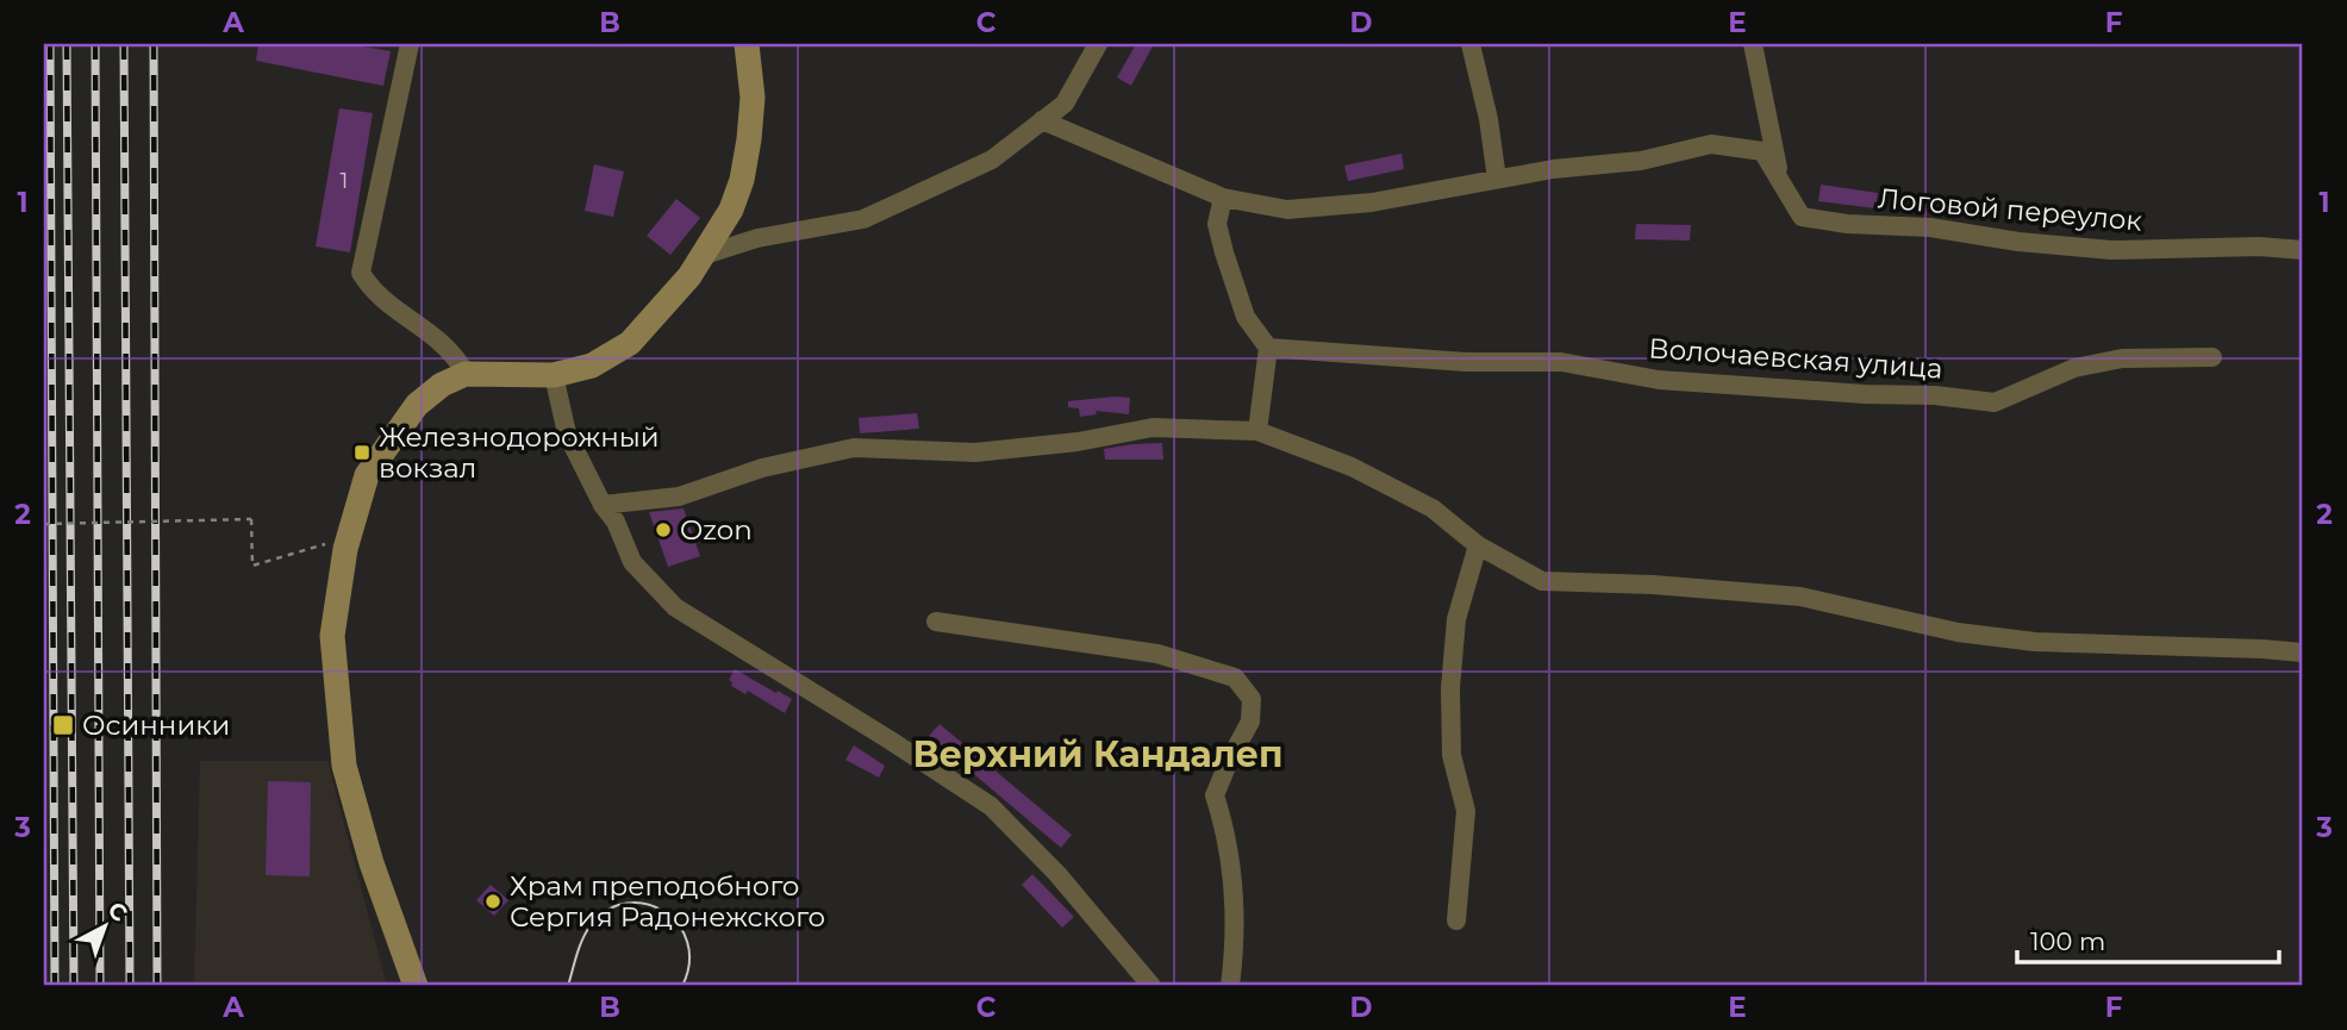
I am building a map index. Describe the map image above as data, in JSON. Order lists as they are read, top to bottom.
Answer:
{
  "streets": {
    "street": ["Логовой переулок", "Волочаевская улица"]
  },
  "districts": ["Верхний Кандалеп"],
  "places": {
    "transit": ["Железнодорожный вокзал", "Осинники"],
    "other": ["Ozon", "Храм преподобного Сергия Радонежского"]
  },
  "house_numbers": ["1"],
  "scale_bar": "100 m",
  "north": "top right",
  "grid": {
    "columns": [
      "A",
      "B",
      "C",
      "D",
      "E",
      "F"
    ],
    "rows": ["1", "2", "3"]
  }
}
